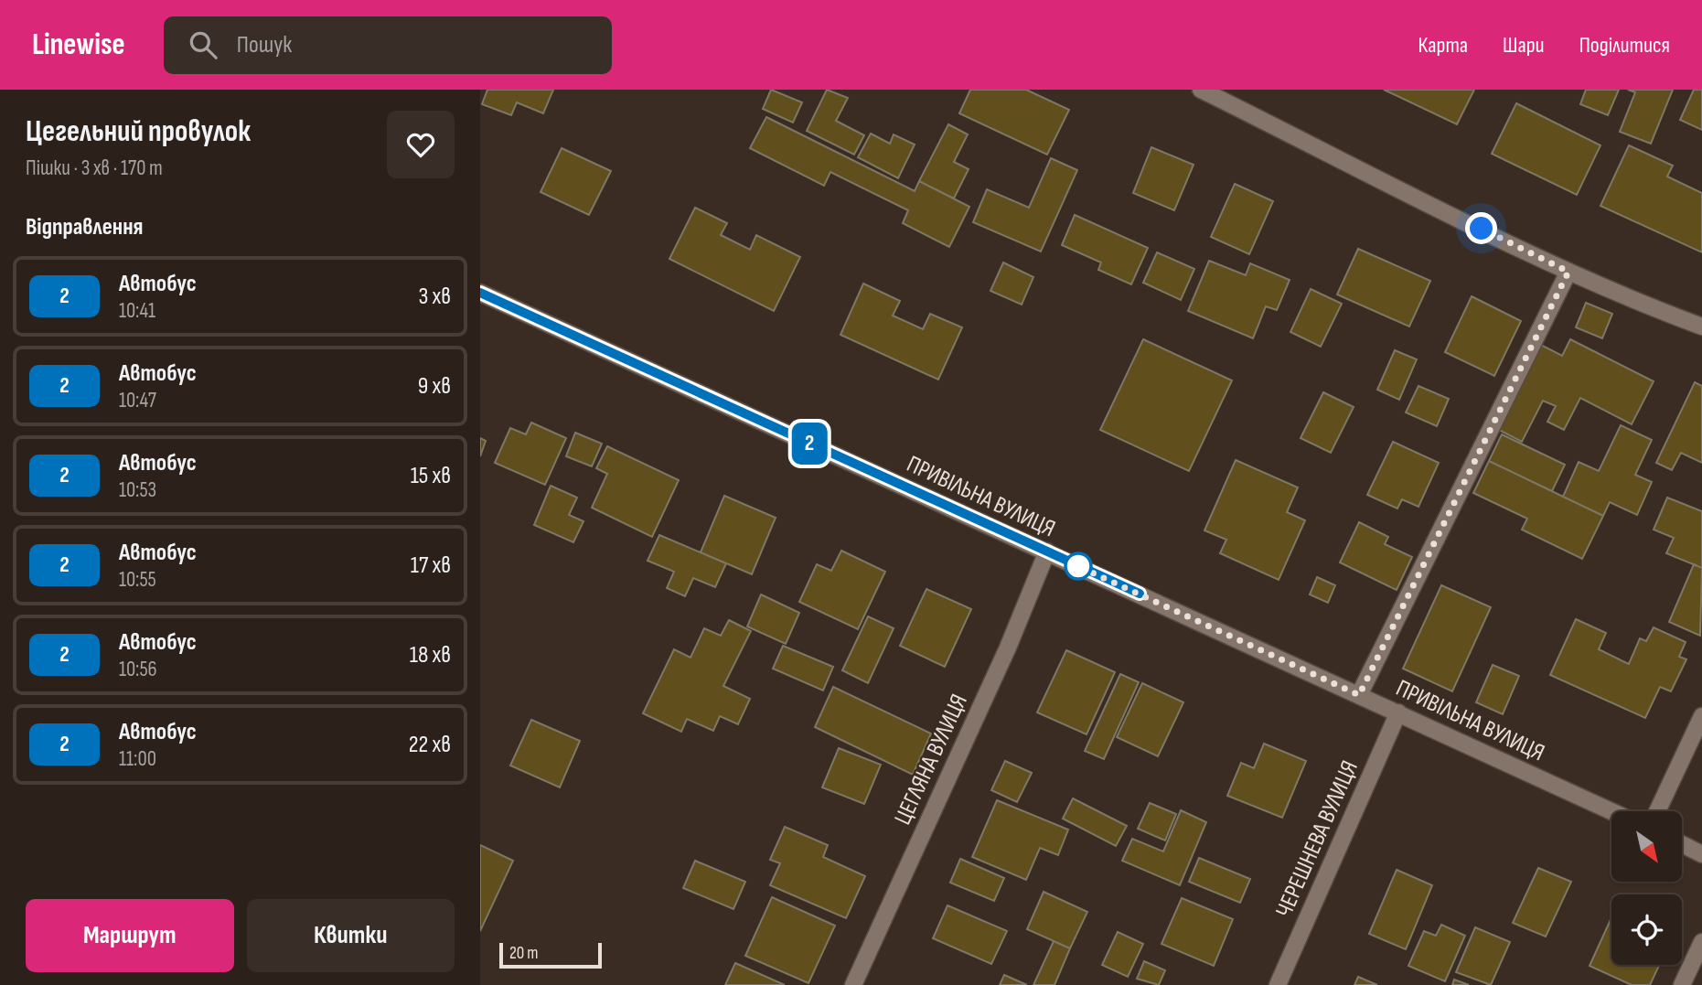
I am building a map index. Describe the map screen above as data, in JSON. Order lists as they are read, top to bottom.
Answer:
{
  "streets": {
    "street": ["ПРИВІЛЬНА ВУЛИЦЯ", "ЦЕГЛЯНА ВУЛИЦЯ", "ЧЕРЕШНЕВА ВУЛИЦЯ"]
  },
  "crossings": [
    ["ПРИВІЛЬНА ВУЛИЦЯ", "ЦЕГЛЯНА ВУЛИЦЯ"],
    ["ПРИВІЛЬНА ВУЛИЦЯ", "ЧЕРЕШНЕВА ВУЛИЦЯ"]
  ],
  "lines": ["bus line 2"],
  "scale_bar": "20 m",
  "north": "bottom right",
  "page": {
    "header": "Linewise",
    "search": "Пошук",
    "nav": ["Карта", "Шари", "Поділитися"],
    "heading": [
      ["Цегельний провулок", "Пішки · 3 хв · 170 m"],
      "Відправлення"
    ],
    "on_map": "2",
    "list": [
      {
        "mark": "2",
        "name": "Автобус",
        "note": "10:41",
        "value": "3 хв"
      },
      {
        "mark": "2",
        "name": "Автобус",
        "note": "10:47",
        "value": "9 хв"
      },
      {
        "mark": "2",
        "name": "Автобус",
        "note": "10:53",
        "value": "15 хв"
      },
      {
        "mark": "2",
        "name": "Автобус",
        "note": "10:55",
        "value": "17 хв"
      },
      {
        "mark": "2",
        "name": "Автобус",
        "note": "10:56",
        "value": "18 хв"
      },
      {
        "mark": "2",
        "name": "Автобус",
        "note": "11:00",
        "value": "22 хв"
      }
    ],
    "buttons": ["Маршрут", "Квитки"],
    "scale": "20 m"
  }
}
